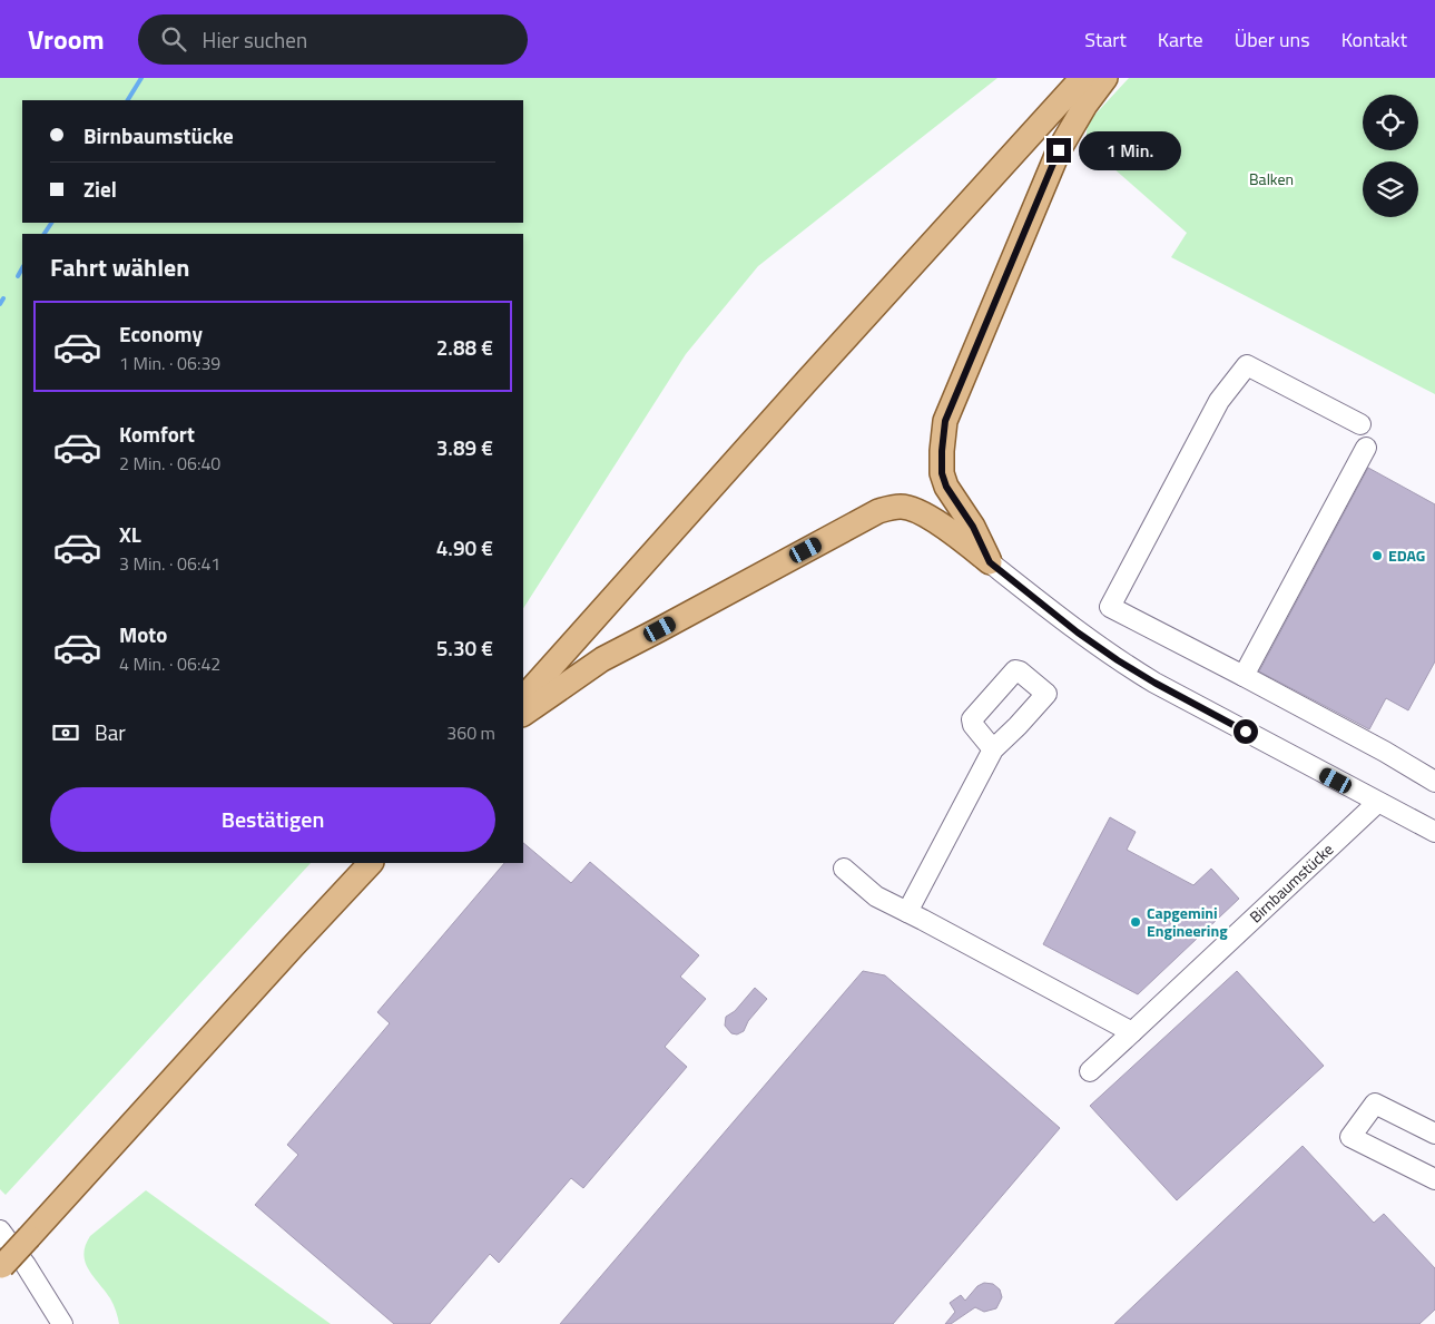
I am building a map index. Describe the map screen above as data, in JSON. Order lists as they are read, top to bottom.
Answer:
{
  "streets": {
    "street": ["Birnbaumstücke"]
  },
  "parks": ["Balken"],
  "places": ["EDAG", "Capgemini Engineering"],
  "page": {
    "header": "Vroom",
    "search": "Hier suchen",
    "nav": [
      "Start",
      "Karte",
      "Über uns",
      "Kontakt"
    ],
    "banner": ["Birnbaumstücke", "Ziel"],
    "bubble": "1 Min.",
    "heading": "Fahrt wählen",
    "list": [
      {
        "name": "Economy",
        "note": "1 Min. · 06:39",
        "value": "2.88 €"
      },
      {
        "name": "Komfort",
        "note": "2 Min. · 06:40",
        "value": "3.89 €"
      },
      {
        "name": "XL",
        "note": "3 Min. · 06:41",
        "value": "4.90 €"
      },
      {
        "name": "Moto",
        "note": "4 Min. · 06:42",
        "value": "5.30 €"
      }
    ],
    "pay": ["Bar", "360 m"],
    "buttons": "Bestätigen"
  }
}
